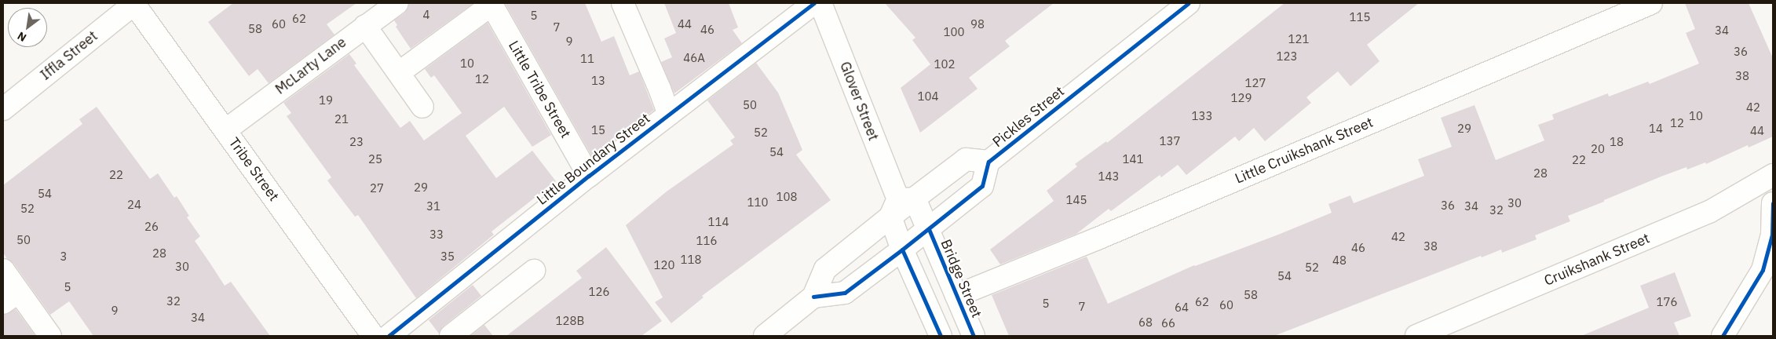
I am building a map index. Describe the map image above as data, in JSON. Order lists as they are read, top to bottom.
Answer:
{
  "streets": {
    "street": [
      "Iffla Street",
      "McLarty Lane",
      "Little Tribe Street",
      "Glover Street",
      "Pickles Street",
      "Little Cruikshank Street",
      "Little Boundary Street",
      "Tribe Street",
      "Cruikshank Street",
      "Bridge Street"
    ]
  },
  "crossings": [
    ["Iffla Street", "Tribe Street"],
    ["McLarty Lane", "Tribe Street"],
    ["Little Tribe Street", "Little Boundary Street"],
    ["Glover Street", "Pickles Street"],
    ["Glover Street", "Bridge Street"],
    ["Pickles Street", "Bridge Street"],
    ["Little Cruikshank Street", "Bridge Street"]
  ],
  "house_numbers": [
    "4",
    "5",
    "115",
    "62",
    "60",
    "44",
    "98",
    "7",
    "58",
    "46",
    "34",
    "100",
    "121",
    "9",
    "36",
    "123",
    "46A",
    "11",
    "10",
    "102",
    "38",
    "12",
    "13",
    "127",
    "104",
    "129",
    "19",
    "50",
    "42",
    "133",
    "10",
    "21",
    "12",
    "29",
    "14",
    "15",
    "44",
    "52",
    "137",
    "23",
    "18",
    "20",
    "54",
    "25",
    "141",
    "22",
    "28",
    "22",
    "143",
    "29",
    "27",
    "54",
    "108",
    "145",
    "110",
    "30",
    "24",
    "36",
    "31",
    "34",
    "52",
    "32",
    "114",
    "26",
    "33",
    "42",
    "50",
    "116",
    "38",
    "46",
    "28",
    "3",
    "35",
    "118",
    "48",
    "120",
    "30",
    "52",
    "54",
    "5",
    "126",
    "58",
    "32",
    "62",
    "176",
    "5",
    "60",
    "7",
    "64",
    "9",
    "34",
    "128B",
    "68",
    "66"
  ],
  "north": "bottom left"
}
